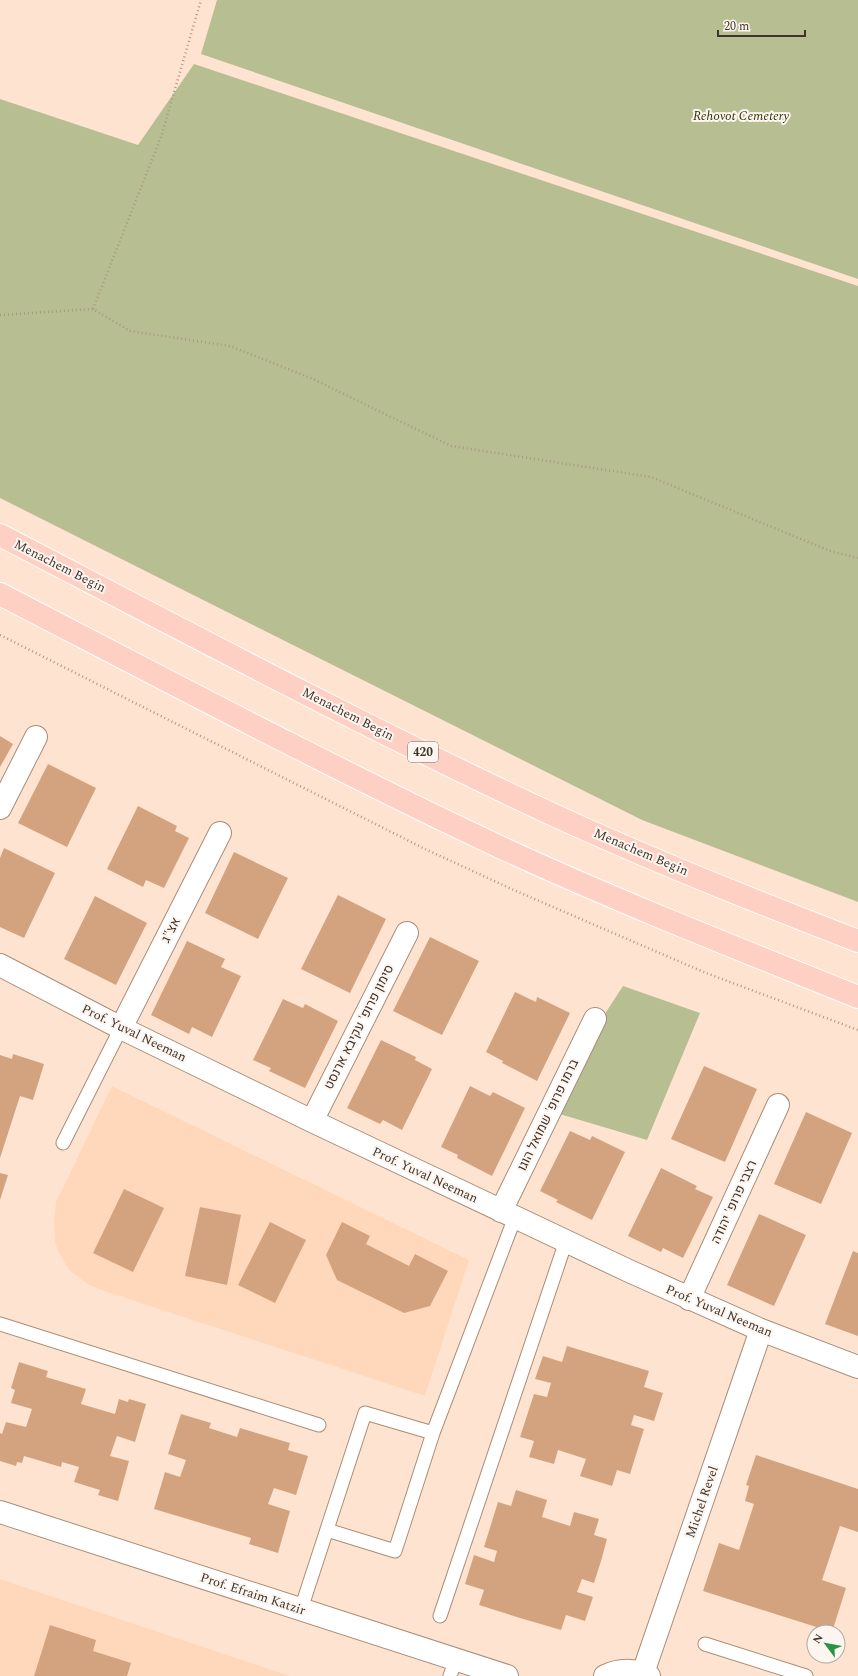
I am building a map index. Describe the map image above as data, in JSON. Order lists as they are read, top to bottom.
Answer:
{
  "streets": {
    "main road": ["Menachem Begin", "420"],
    "street": [
      "אצ\"ג",
      "סימון פרופ' עקיבא ארנסט",
      "Prof. Yuval Neeman",
      "ברמו פרופ' שמואל הוגו",
      "רצבי פרופ' יהודה",
      "Michel Revel",
      "Prof. Efraim Katzir"
    ]
  },
  "crossings": [
    ["אצ\"ג", "Prof. Yuval Neeman"],
    ["סימון פרופ' עקיבא ארנסט", "Prof. Yuval Neeman"],
    ["Prof. Yuval Neeman", "ברמו פרופ' שמואל הוגו"],
    ["Prof. Yuval Neeman", "רצבי פרופ' יהודה"],
    ["Prof. Yuval Neeman", "Michel Revel"]
  ],
  "parks": ["Rehovot Cemetery"],
  "scale_bar": "20 m",
  "north": "top left"
}
